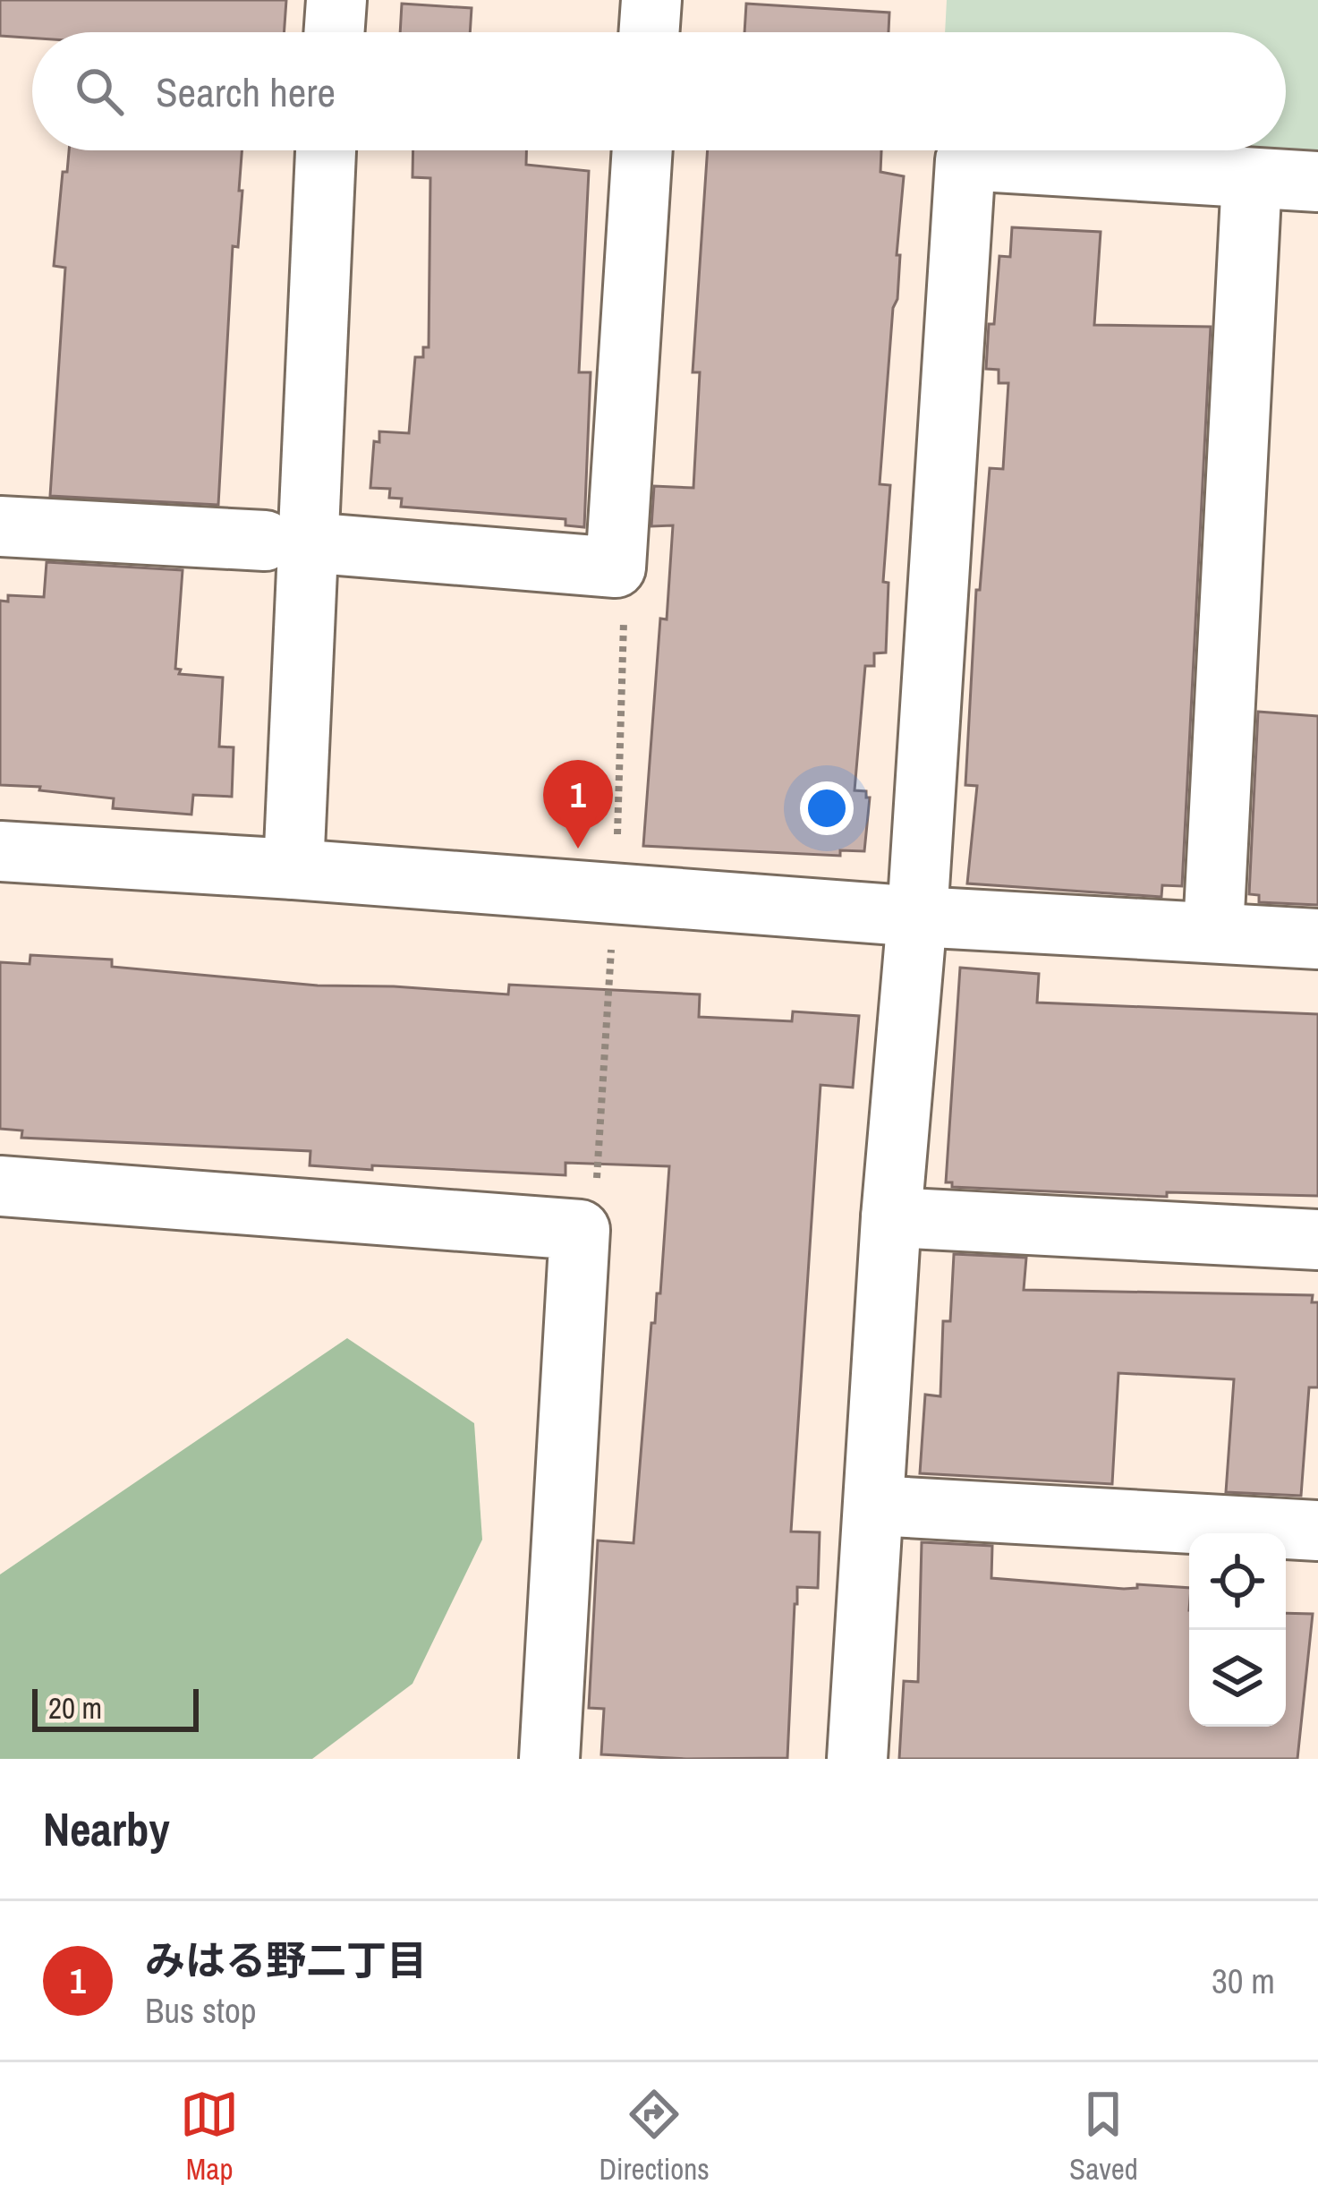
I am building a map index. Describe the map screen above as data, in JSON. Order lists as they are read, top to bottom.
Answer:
{
  "scale_bar": "20 m",
  "page": {
    "search": "Search here",
    "pins": "1",
    "scale": "20 m",
    "heading": "Nearby",
    "list": [
      {
        "mark": "1",
        "name": "みはる野二丁目",
        "note": "Bus stop",
        "value": "30 m"
      }
    ],
    "nav": ["Map", "Directions", "Saved"]
  }
}
